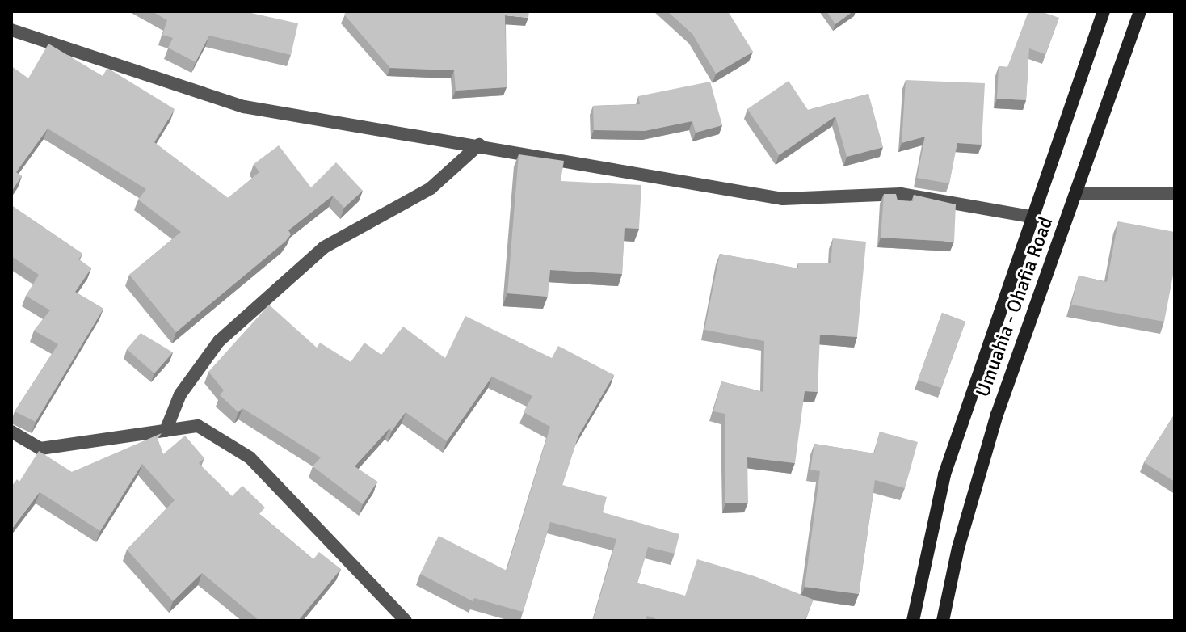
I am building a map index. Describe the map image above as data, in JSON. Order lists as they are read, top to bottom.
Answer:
{
  "streets": {
    "main road": ["Umuahia - Ohafia Road"]
  }
}
